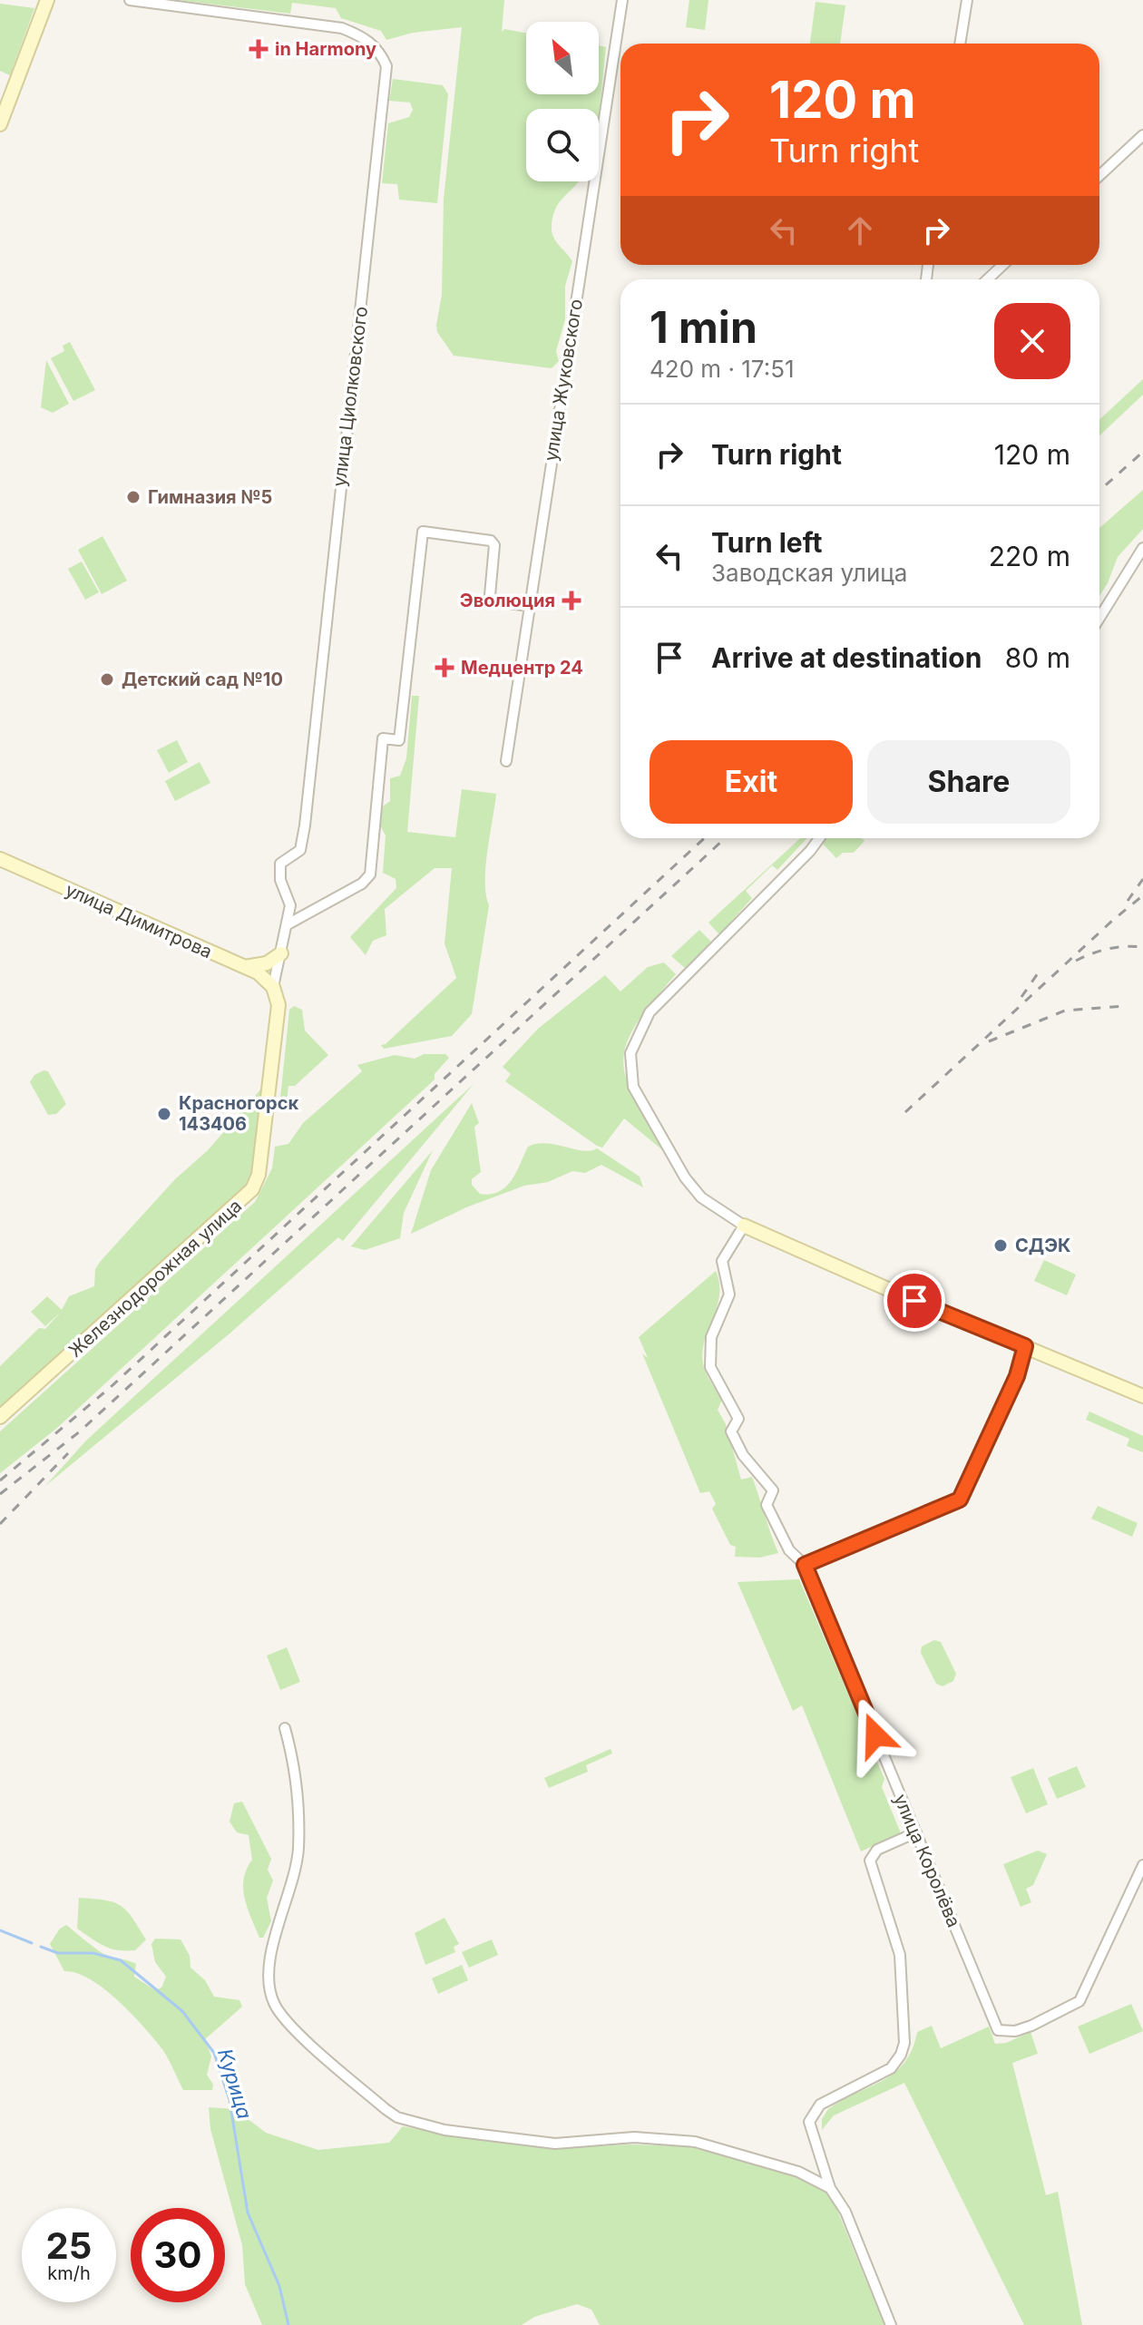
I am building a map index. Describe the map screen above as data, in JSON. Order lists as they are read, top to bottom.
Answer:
{
  "streets": {
    "street": [
      "улица Жуковского",
      "улица Циолковского",
      "улица Димитрова",
      "Железнодорожная улица",
      "улица Королёва"
    ]
  },
  "crossings": [
    ["улица Циолковского", "улица Димитрова"],
    ["улица Циолковского", "Железнодорожная улица"],
    ["улица Димитрова", "Железнодорожная улица"]
  ],
  "water": ["Курица"],
  "places": {
    "health": ["in Harmony", "Эволюция", "Медцентр 24"],
    "other": [
      "Гимназия №5",
      "Детский сад №10",
      "Красногорск 143406",
      "СДЭК"
    ]
  },
  "north": "top left",
  "page": {
    "turn": ["120 m", "Turn right"],
    "heading": ["1 min", "420 m · 17:51"],
    "list": [
      {
        "name": "Turn right",
        "value": "120 m"
      },
      {
        "name": "Turn left",
        "note": "Заводская улица",
        "value": "220 m"
      },
      {
        "name": "Arrive at destination",
        "value": "80 m"
      }
    ],
    "buttons": ["Exit", "Share"],
    "speed": "25 km/h",
    "limit": "30"
  }
}
